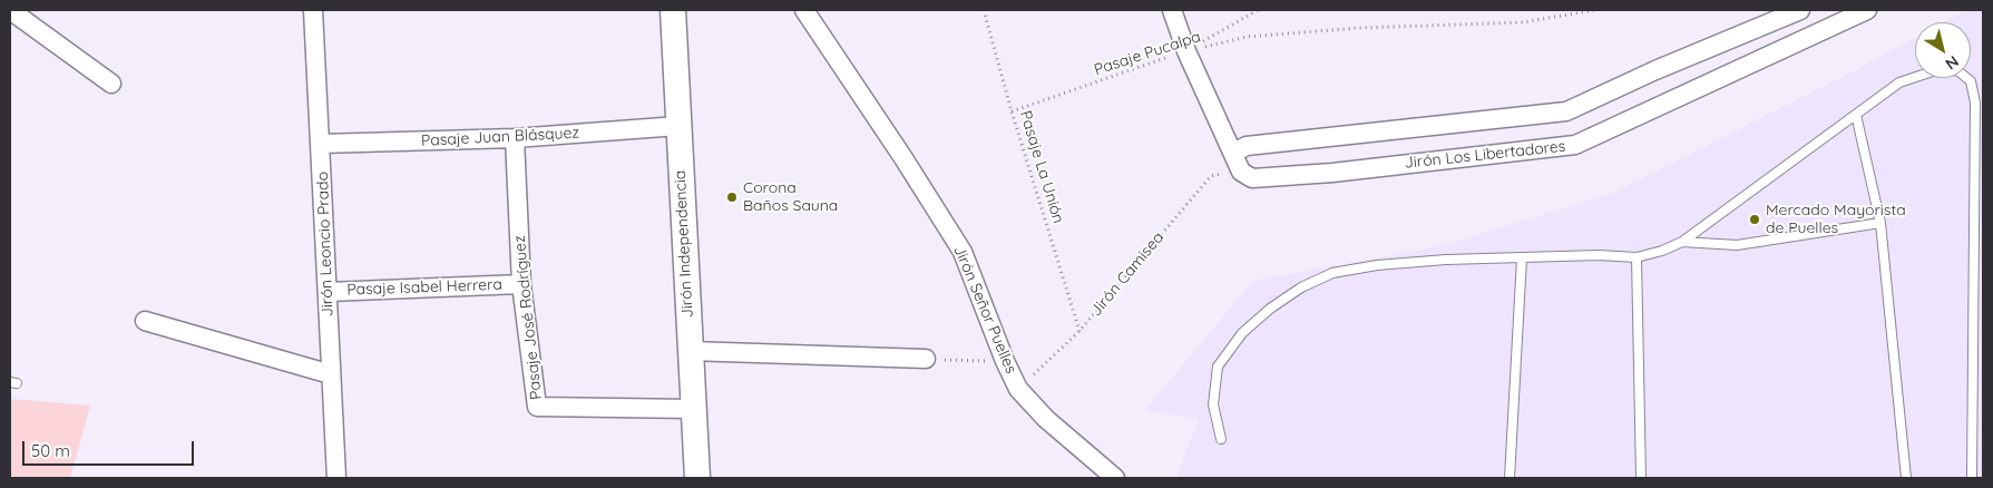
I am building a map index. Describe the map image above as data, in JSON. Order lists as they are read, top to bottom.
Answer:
{
  "streets": {
    "street": [
      "Pasaje Juan Blásquez",
      "Jirón Los Libertadores",
      "Jirón Leoncio Prado",
      "Jirón Independencia",
      "Pasaje Isabel Herrera",
      "Jirón Señor Puelles",
      "Pasaje José Rodríguez"
    ],
    "path": ["Pasaje Pucalpa", "Pasaje La Unión", "Jirón Camisea"]
  },
  "crossings": [
    ["Pasaje Pucalpa", "Pasaje La Unión"],
    ["Pasaje Juan Blásquez", "Jirón Leoncio Prado"],
    ["Pasaje Juan Blásquez", "Jirón Independencia"],
    ["Pasaje Juan Blásquez", "Pasaje José Rodríguez"],
    ["Jirón Los Libertadores", "Jirón Camisea"],
    ["Pasaje La Unión", "Jirón Camisea"],
    ["Jirón Leoncio Prado", "Pasaje Isabel Herrera"],
    ["Jirón Independencia", "Pasaje José Rodríguez"],
    ["Jirón Camisea", "Jirón Señor Puelles"],
    ["Pasaje Isabel Herrera", "Pasaje José Rodríguez"]
  ],
  "places": ["Corona Baños Sauna", "Mercado Mayorista de Puelles"],
  "scale_bar": "50 m",
  "north": "bottom right"
}
